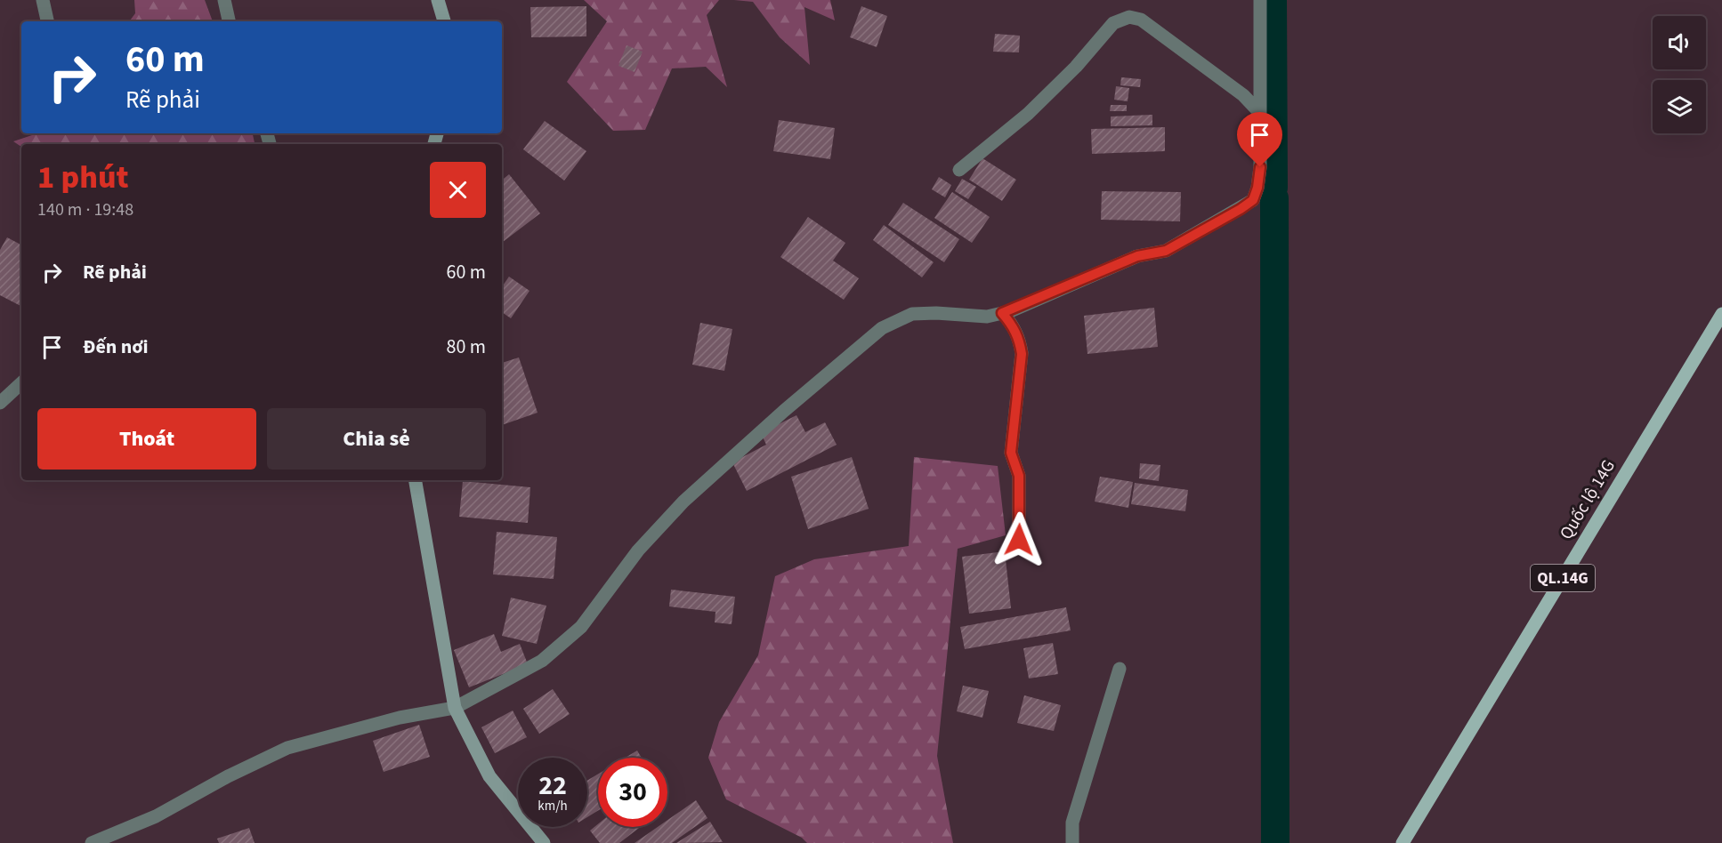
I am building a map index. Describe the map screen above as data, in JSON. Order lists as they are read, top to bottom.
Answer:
{
  "streets": {
    "main road": ["Quốc lộ 14G", "QL.14G"]
  },
  "page": {
    "turn": ["60 m", "Rẽ phải"],
    "heading": ["1 phút", "140 m · 19:48"],
    "list": [
      {
        "name": "Rẽ phải",
        "value": "60 m"
      },
      {
        "name": "Đến nơi",
        "value": "80 m"
      }
    ],
    "buttons": ["Thoát", "Chia sẻ"],
    "speed": "22 km/h",
    "limit": "30"
  }
}
